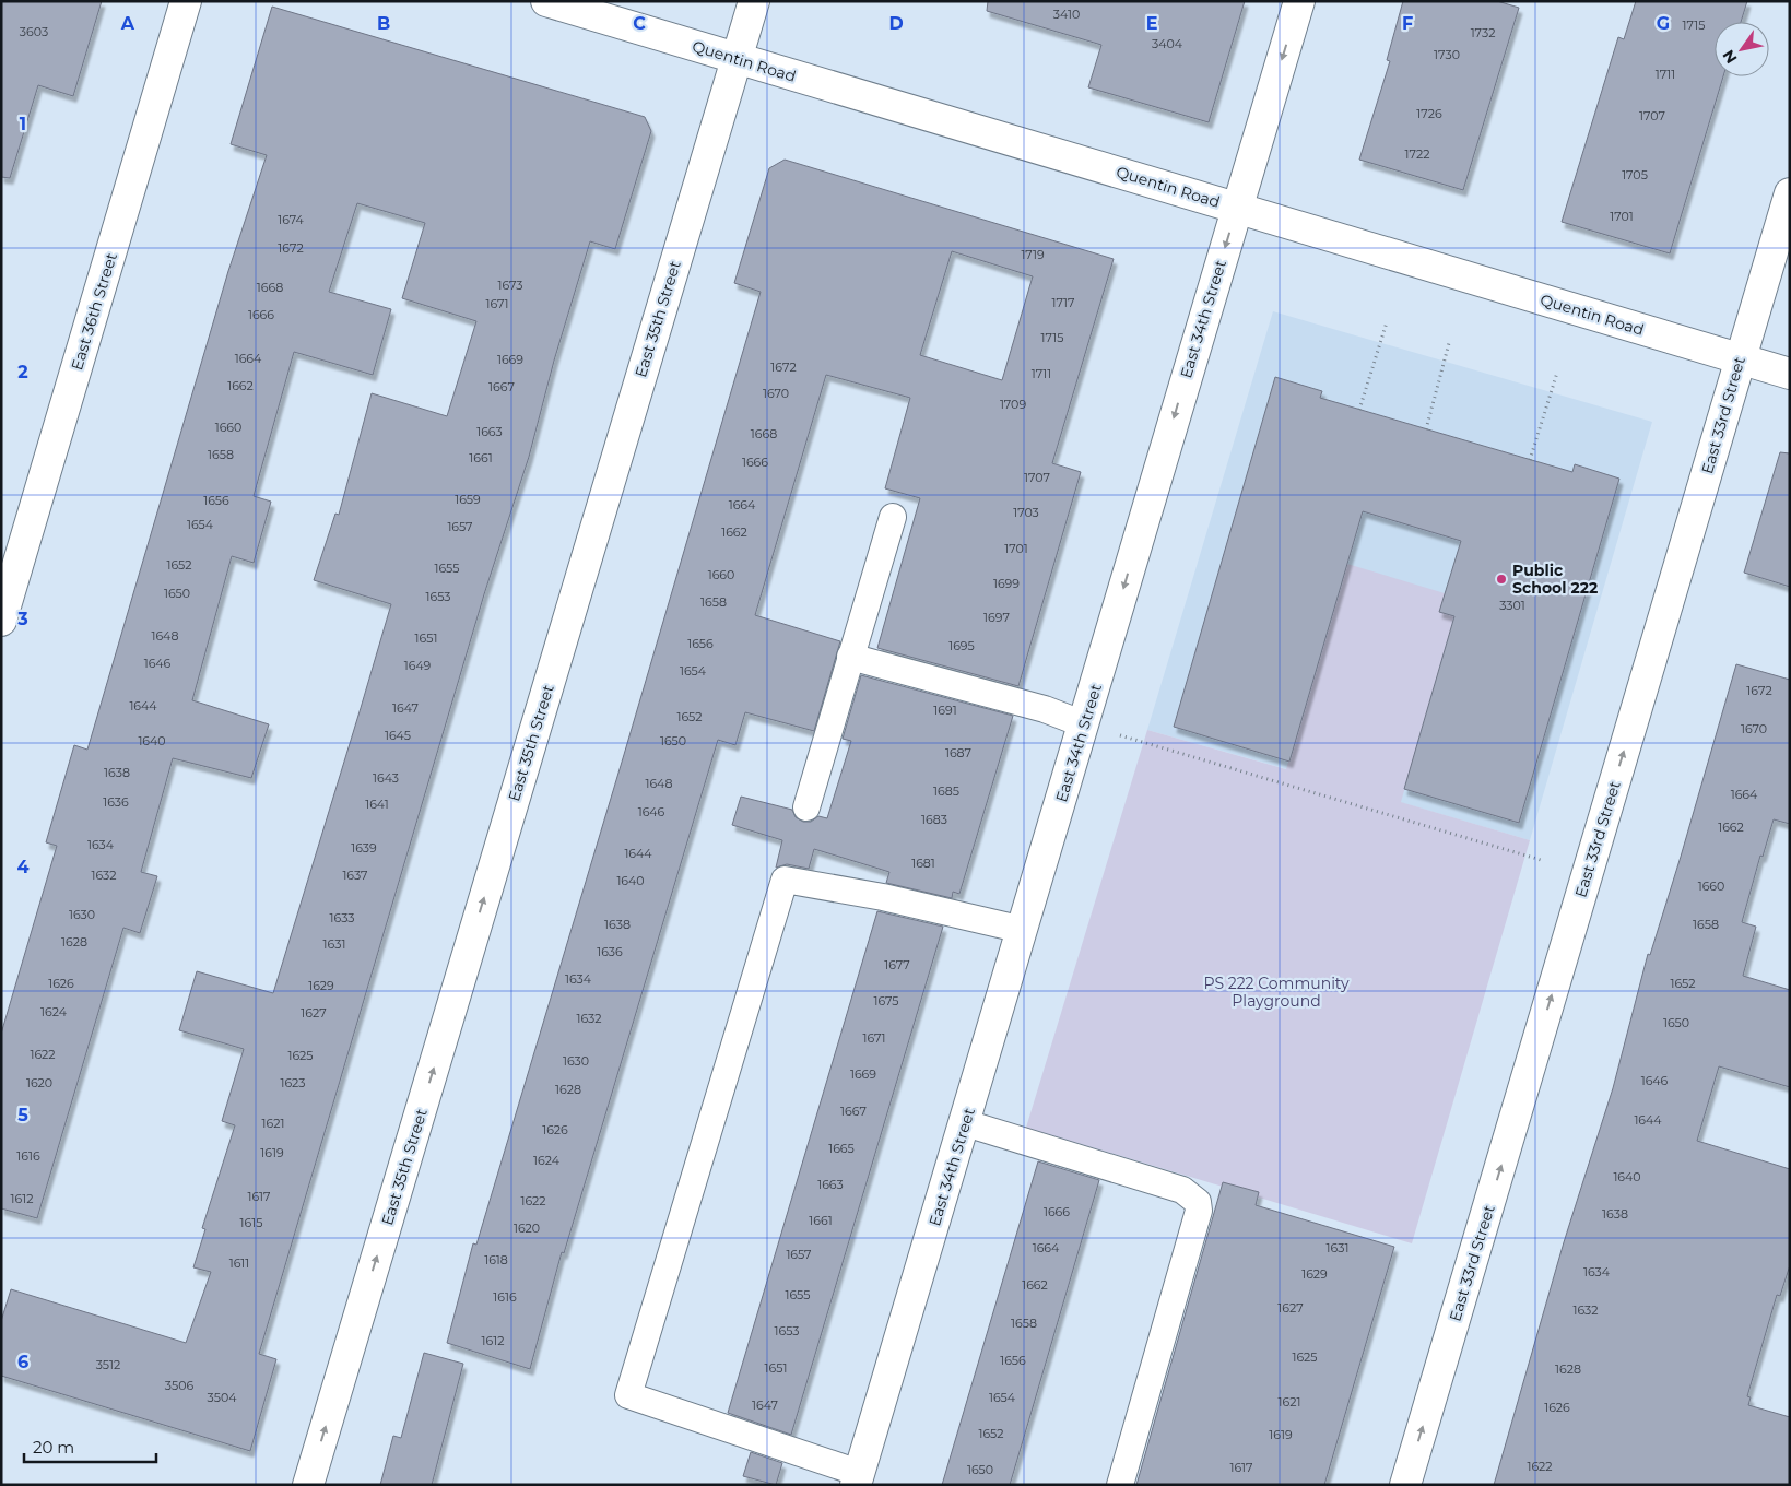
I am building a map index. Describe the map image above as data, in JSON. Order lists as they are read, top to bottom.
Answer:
{
  "streets": {
    "street": [
      "Quentin Road",
      "East 36th Street",
      "East 35th Street",
      "East 34th Street",
      "East 33rd Street"
    ]
  },
  "crossings": [
    ["Quentin Road", "East 35th Street"],
    ["Quentin Road", "East 34th Street"],
    ["Quentin Road", "East 33rd Street"]
  ],
  "one_way": ["East 35th Street", "East 34th Street", "East 33rd Street"],
  "parks": ["PS 222 Community Playground"],
  "places": ["Public School 222"],
  "house_numbers": [
    "3410",
    "1715",
    "3603",
    "1732",
    "3404",
    "1730",
    "1711",
    "1726",
    "1707",
    "1722",
    "1705",
    "1701",
    "1674",
    "1672",
    "1719",
    "1673",
    "1668",
    "1717",
    "1671",
    "1666",
    "1715",
    "1664",
    "1669",
    "1672",
    "1711",
    "1662",
    "1667",
    "1670",
    "1709",
    "1660",
    "1663",
    "1668",
    "1658",
    "1661",
    "1666",
    "1707",
    "1659",
    "1656",
    "1664",
    "1703",
    "1654",
    "1657",
    "1662",
    "1701",
    "1652",
    "1655",
    "1660",
    "1699",
    "1650",
    "1653",
    "1658",
    "3301",
    "1697",
    "1648",
    "1651",
    "1656",
    "1695",
    "1646",
    "1649",
    "1654",
    "1672",
    "1644",
    "1647",
    "1691",
    "1652",
    "1670",
    "1645",
    "1640",
    "1650",
    "1687",
    "1638",
    "1643",
    "1648",
    "1685",
    "1664",
    "1636",
    "1641",
    "1646",
    "1683",
    "1662",
    "1634",
    "1639",
    "1644",
    "1681",
    "1632",
    "1637",
    "1640",
    "1660",
    "1630",
    "1633",
    "1638",
    "1658",
    "1628",
    "1631",
    "1636",
    "1677",
    "1634",
    "1626",
    "1652",
    "1629",
    "1675",
    "1624",
    "1627",
    "1632",
    "1650",
    "1671",
    "1622",
    "1625",
    "1630",
    "1669",
    "1646",
    "1620",
    "1623",
    "1628",
    "1667",
    "1644",
    "1621",
    "1626",
    "1665",
    "1619",
    "1616",
    "1624",
    "1640",
    "1663",
    "1617",
    "1612",
    "1622",
    "1666",
    "1638",
    "1661",
    "1615",
    "1620",
    "1664",
    "1631",
    "1657",
    "1618",
    "1611",
    "1634",
    "1629",
    "1662",
    "1655",
    "1616",
    "1627",
    "1632",
    "1658",
    "1653",
    "1612",
    "1625",
    "1656",
    "3512",
    "1651",
    "1628",
    "3506",
    "3504",
    "1654",
    "1621",
    "1647",
    "1626",
    "1652",
    "1619",
    "1622",
    "1617",
    "1650"
  ],
  "scale_bar": "20 m",
  "north": "bottom left",
  "grid": {
    "columns": [
      "A",
      "B",
      "C",
      "D",
      "E",
      "F",
      "G"
    ],
    "rows": [
      "1",
      "2",
      "3",
      "4",
      "5",
      "6"
    ]
  }
}
